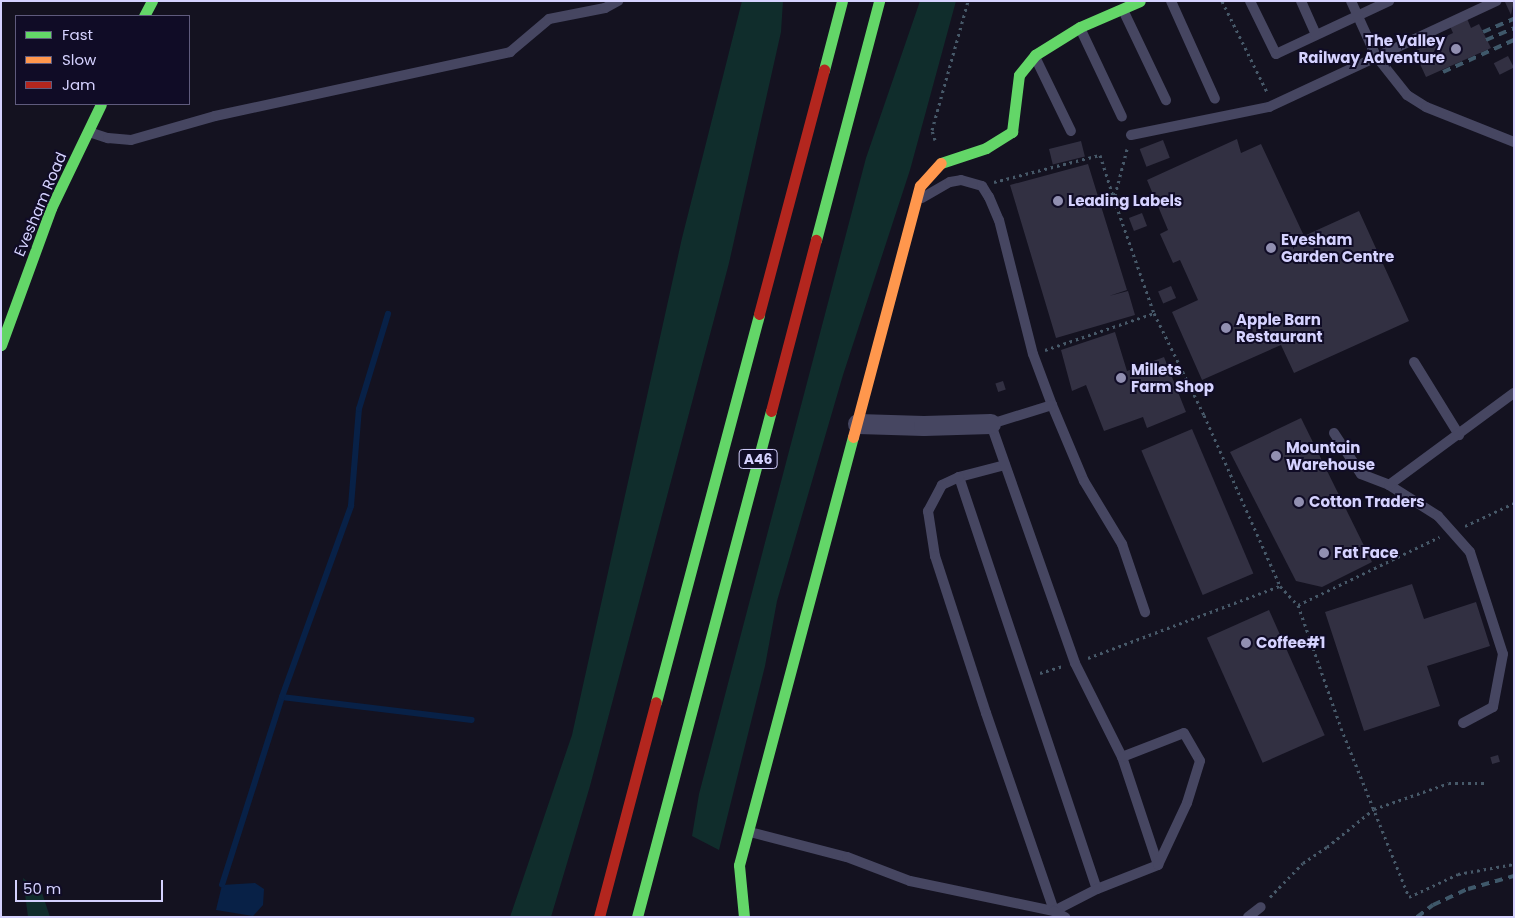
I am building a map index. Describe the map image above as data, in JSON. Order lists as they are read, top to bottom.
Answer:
{
  "streets": {
    "main road": ["Evesham Road", "A46"]
  },
  "places": [
    "The Valley Railway Adventure",
    "Leading Labels",
    "Evesham Garden Centre",
    "Apple Barn Restaurant",
    "Millets Farm Shop",
    "Mountain Warehouse",
    "Cotton Traders",
    "Fat Face",
    "Coffee#1"
  ],
  "legend": ["Fast", "Slow", "Jam"],
  "scale_bar": "50 m"
}
